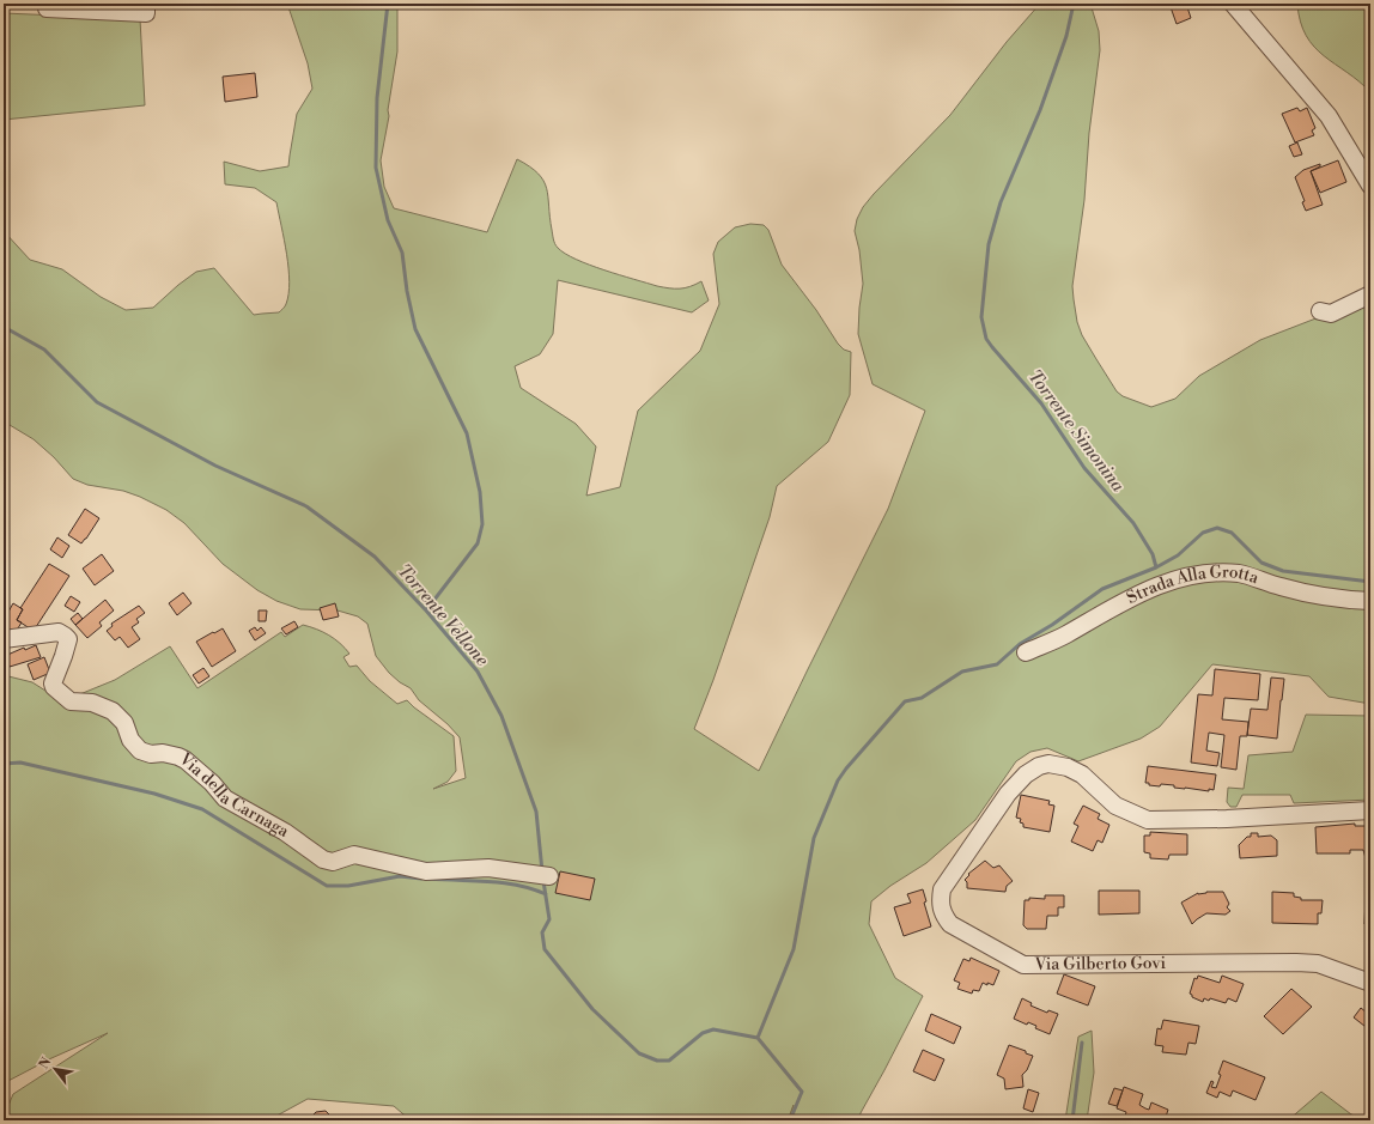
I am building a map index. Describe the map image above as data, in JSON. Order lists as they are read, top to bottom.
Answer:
{
  "streets": {
    "street": ["Strada Alla Grotta", "Via della Carnaga", "Via Gilberto Govi"]
  },
  "water": ["Torrente Simonina", "Torrente Vellone"],
  "north": "top left"
}
